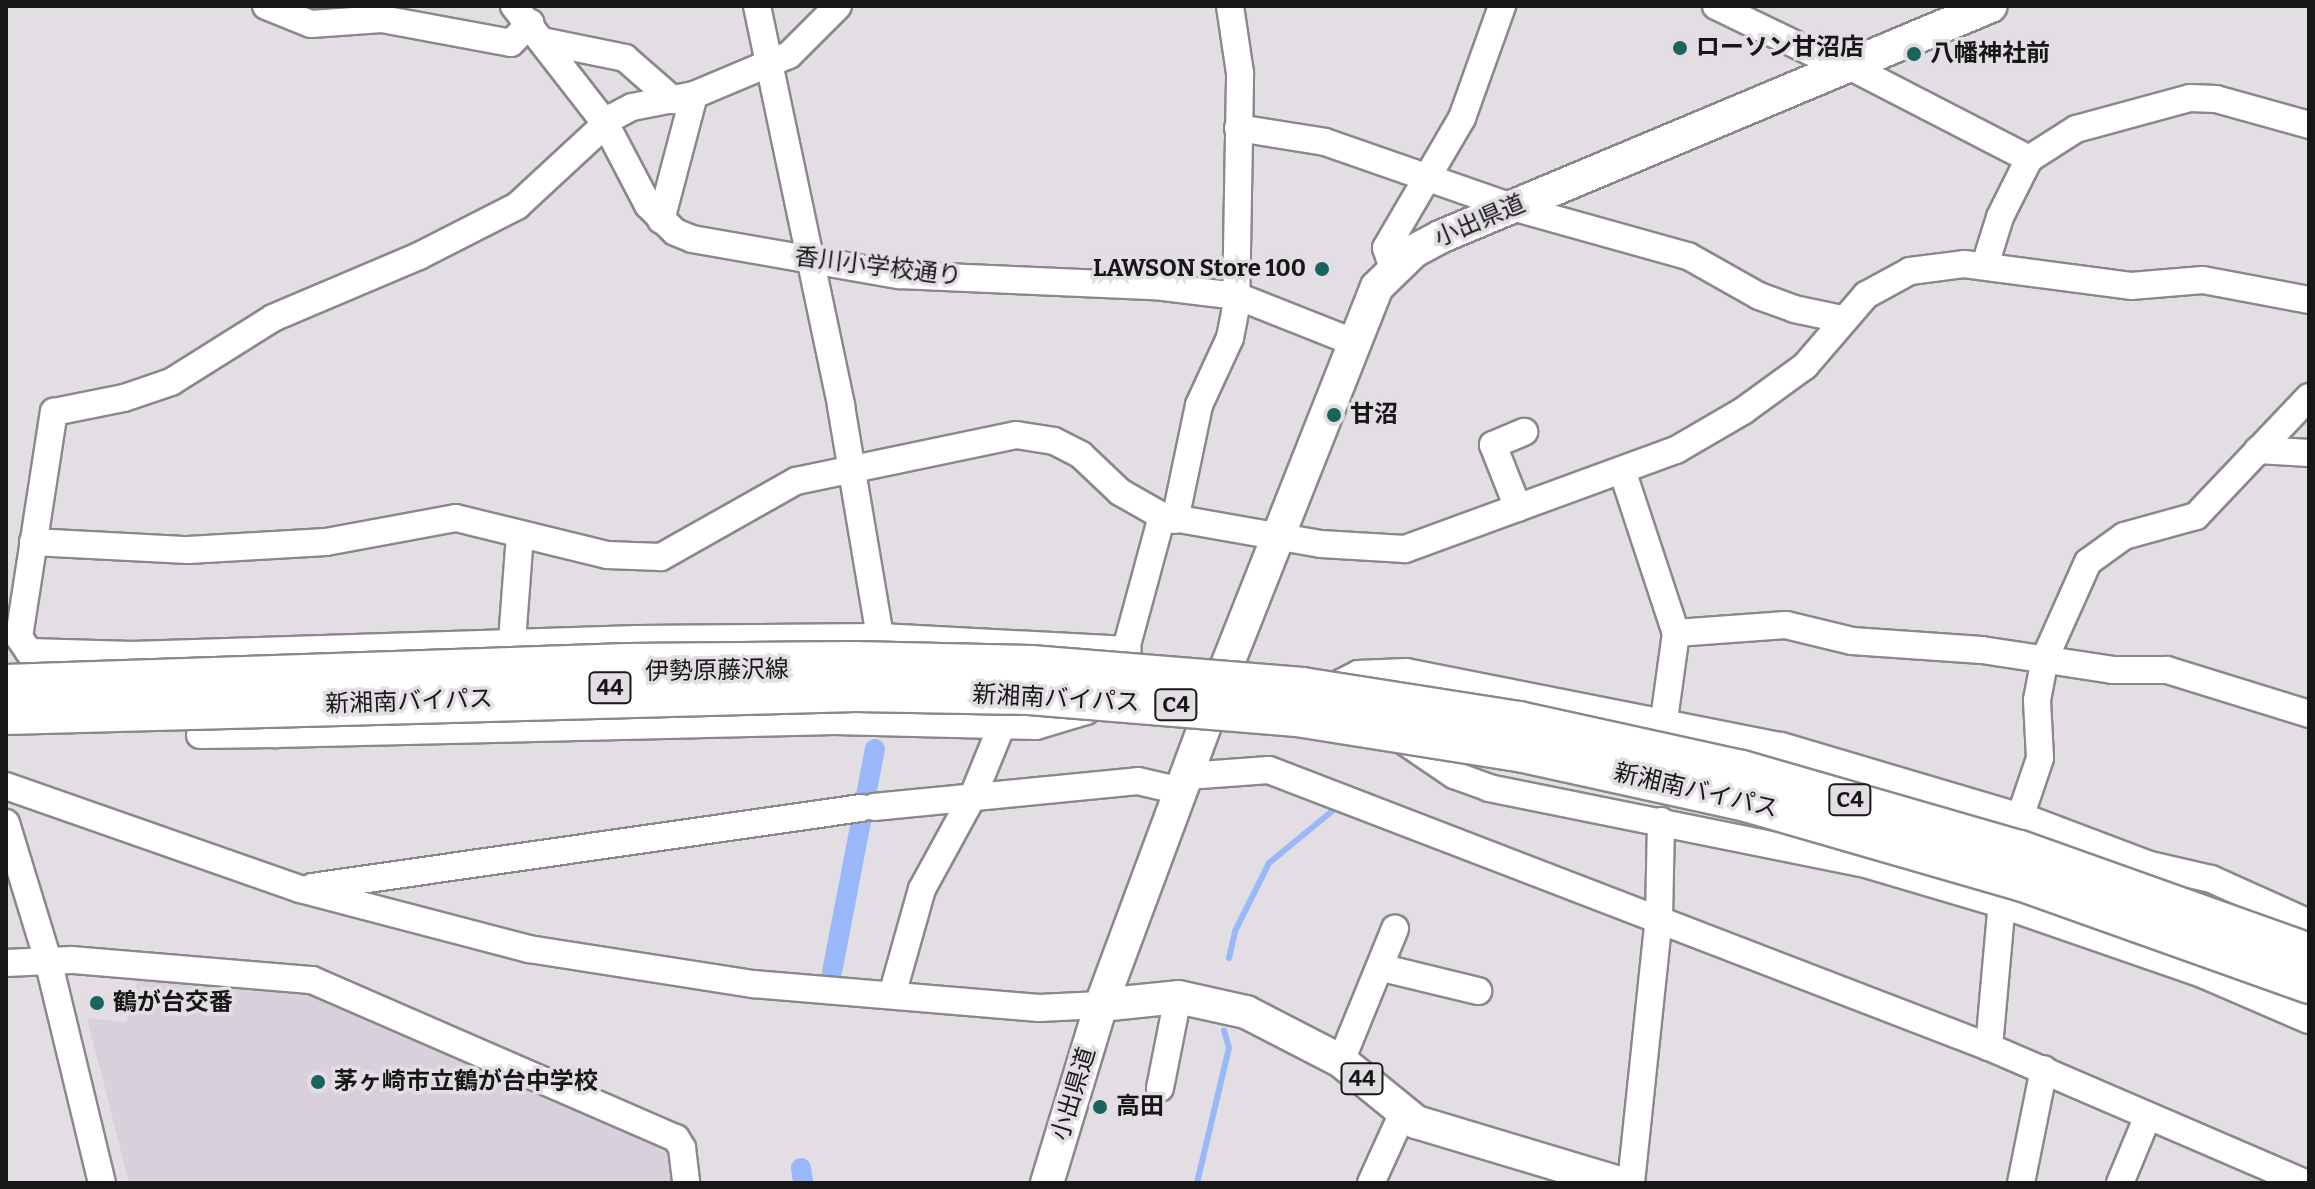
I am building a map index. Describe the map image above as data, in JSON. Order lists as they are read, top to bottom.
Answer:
{
  "streets": {
    "highway": ["新湘南バイパス", "C4"],
    "main road": ["小出県道", "伊勢原藤沢線", "44"],
    "street": ["香川小学校通り"]
  },
  "crossings": [
    ["小出県道", "香川小学校通り"],
    ["小出県道", "伊勢原藤沢線"],
    ["小出県道", "44"]
  ],
  "places": [
    "ローソン甘沼店",
    "八幡神社前",
    "LAWSON Store 100",
    "甘沼",
    "鶴が台交番",
    "茅ヶ崎市立鶴が台中学校",
    "高田"
  ]
}
